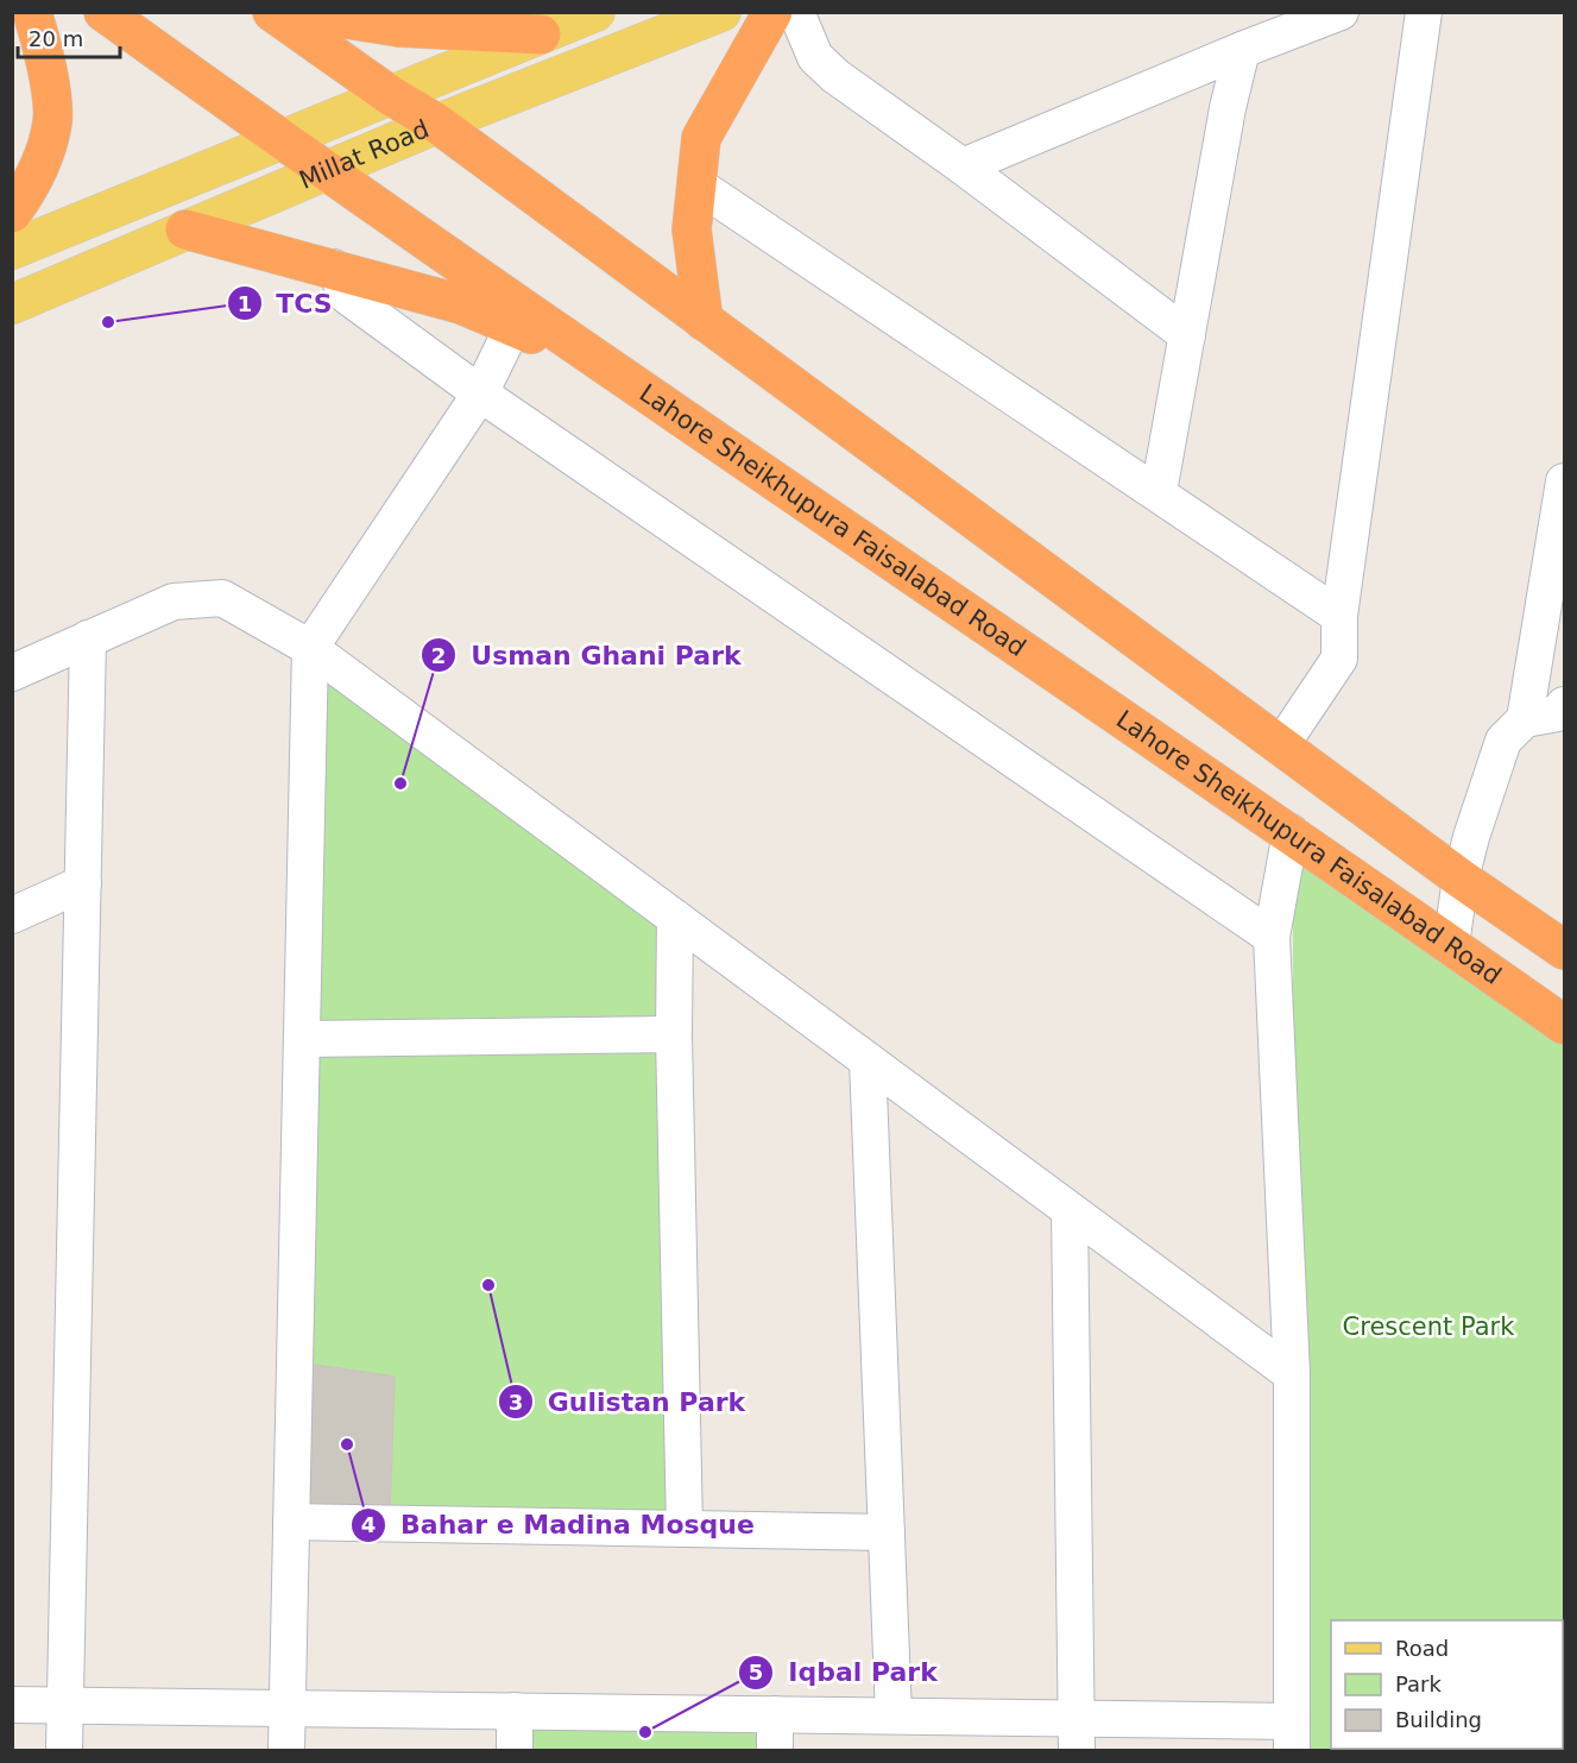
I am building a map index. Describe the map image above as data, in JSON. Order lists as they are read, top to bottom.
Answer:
{
  "streets": {
    "highway": ["Lahore Sheikhupura Faisalabad Road"],
    "main road": ["Millat Road"]
  },
  "crossings": [
    ["Millat Road", "Lahore Sheikhupura Faisalabad Road"]
  ],
  "parks": ["Crescent Park"],
  "places": [
    "TCS",
    "Usman Ghani Park",
    "Gulistan Park",
    "Bahar e Madina Mosque",
    "Iqbal Park"
  ],
  "legend": ["Road", "Park", "Building"],
  "scale_bar": "20 m"
}
